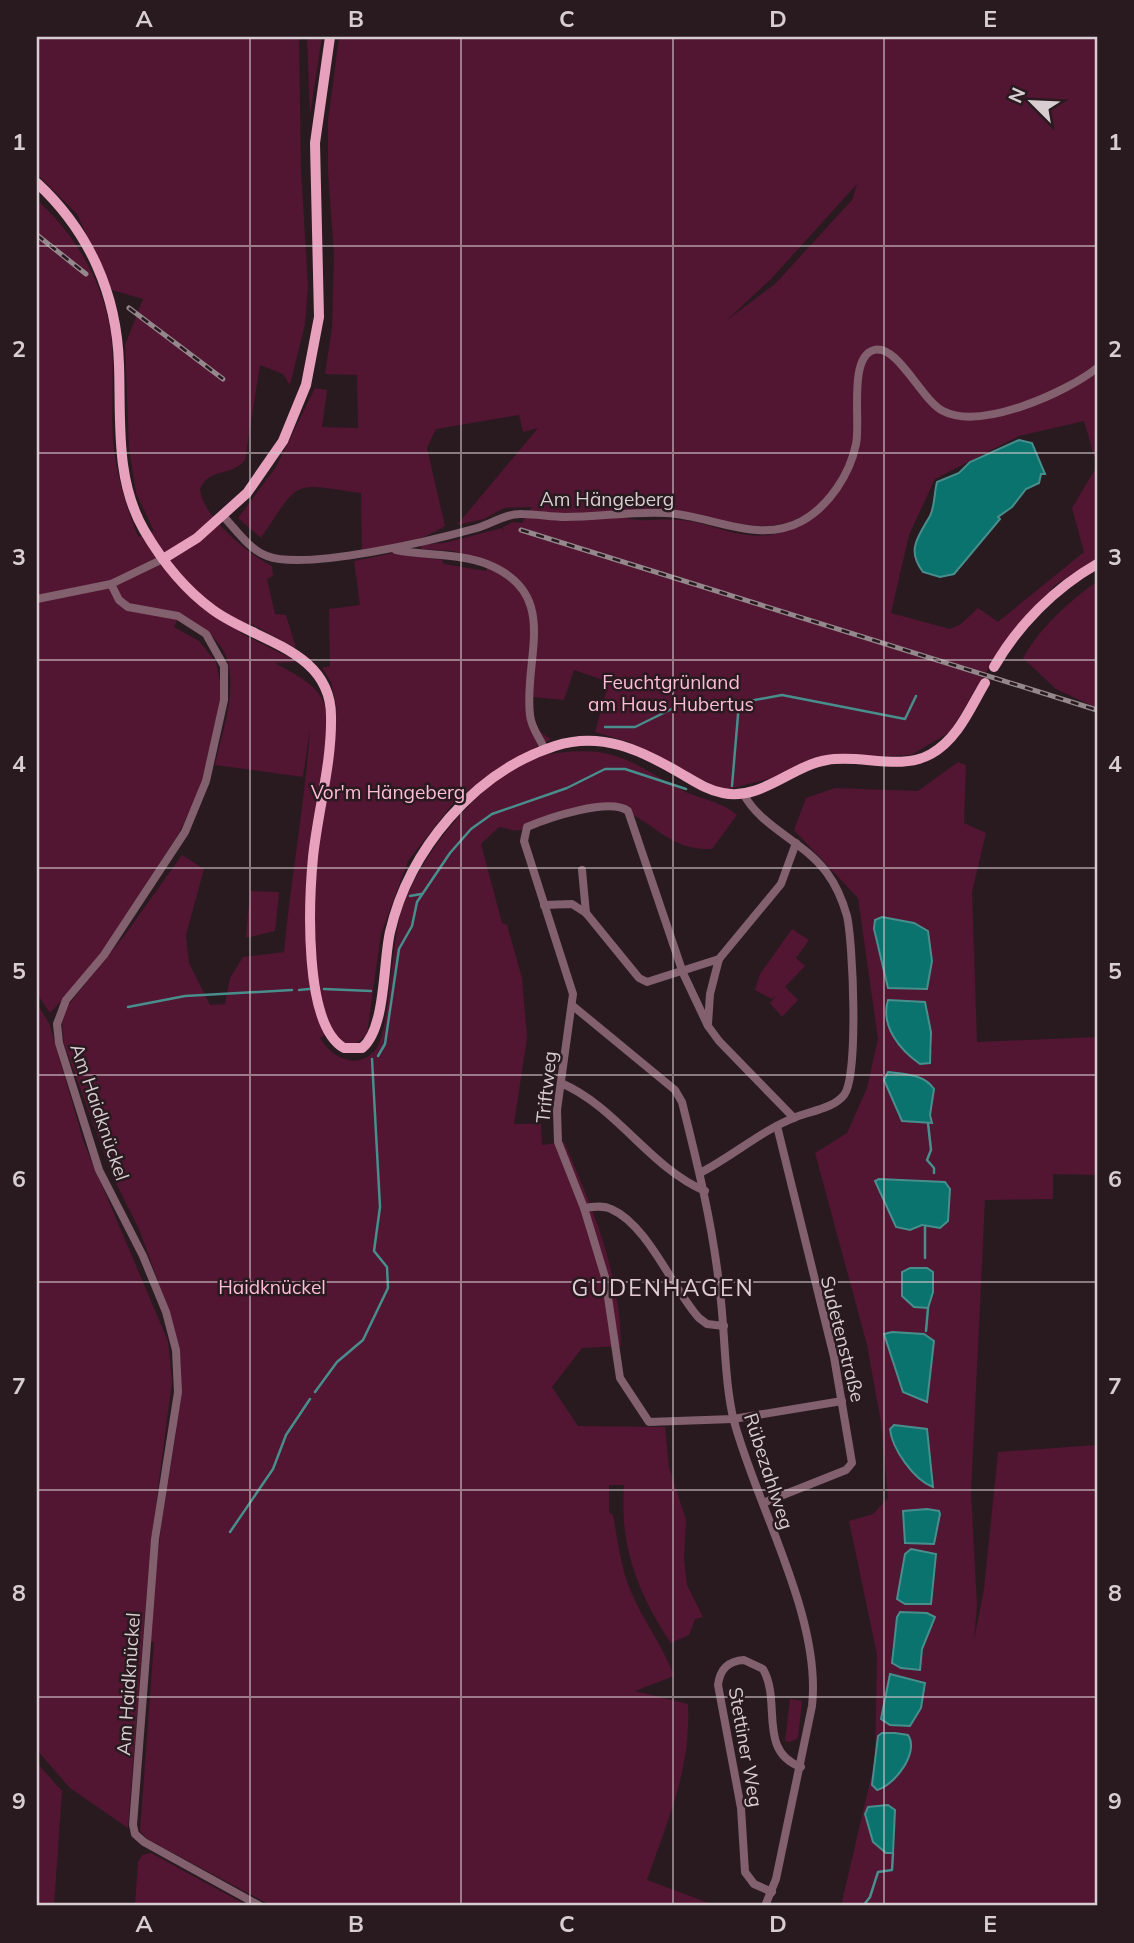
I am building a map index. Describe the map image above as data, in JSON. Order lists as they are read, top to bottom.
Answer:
{
  "streets": {
    "street": [
      "Am Hängeberg",
      "Triftweg",
      "Am Haidknückel",
      "Sudetenstraße",
      "Rübezahlweg",
      "Stettiner Weg"
    ]
  },
  "crossings": [
    ["Triftweg", "Sudetenstraße"],
    ["Triftweg", "Rübezahlweg"],
    ["Sudetenstraße", "Rübezahlweg"],
    ["Rübezahlweg", "Stettiner Weg"]
  ],
  "districts": ["GUDENHAGEN"],
  "parks": ["Feuchtgrünland am Haus Hubertus", "Vor'm Hängeberg", "Haidknückel"],
  "north": "top left",
  "grid": {
    "columns": [
      "A",
      "B",
      "C",
      "D",
      "E"
    ],
    "rows": [
      "1",
      "2",
      "3",
      "4",
      "5",
      "6",
      "7",
      "8",
      "9"
    ]
  }
}
